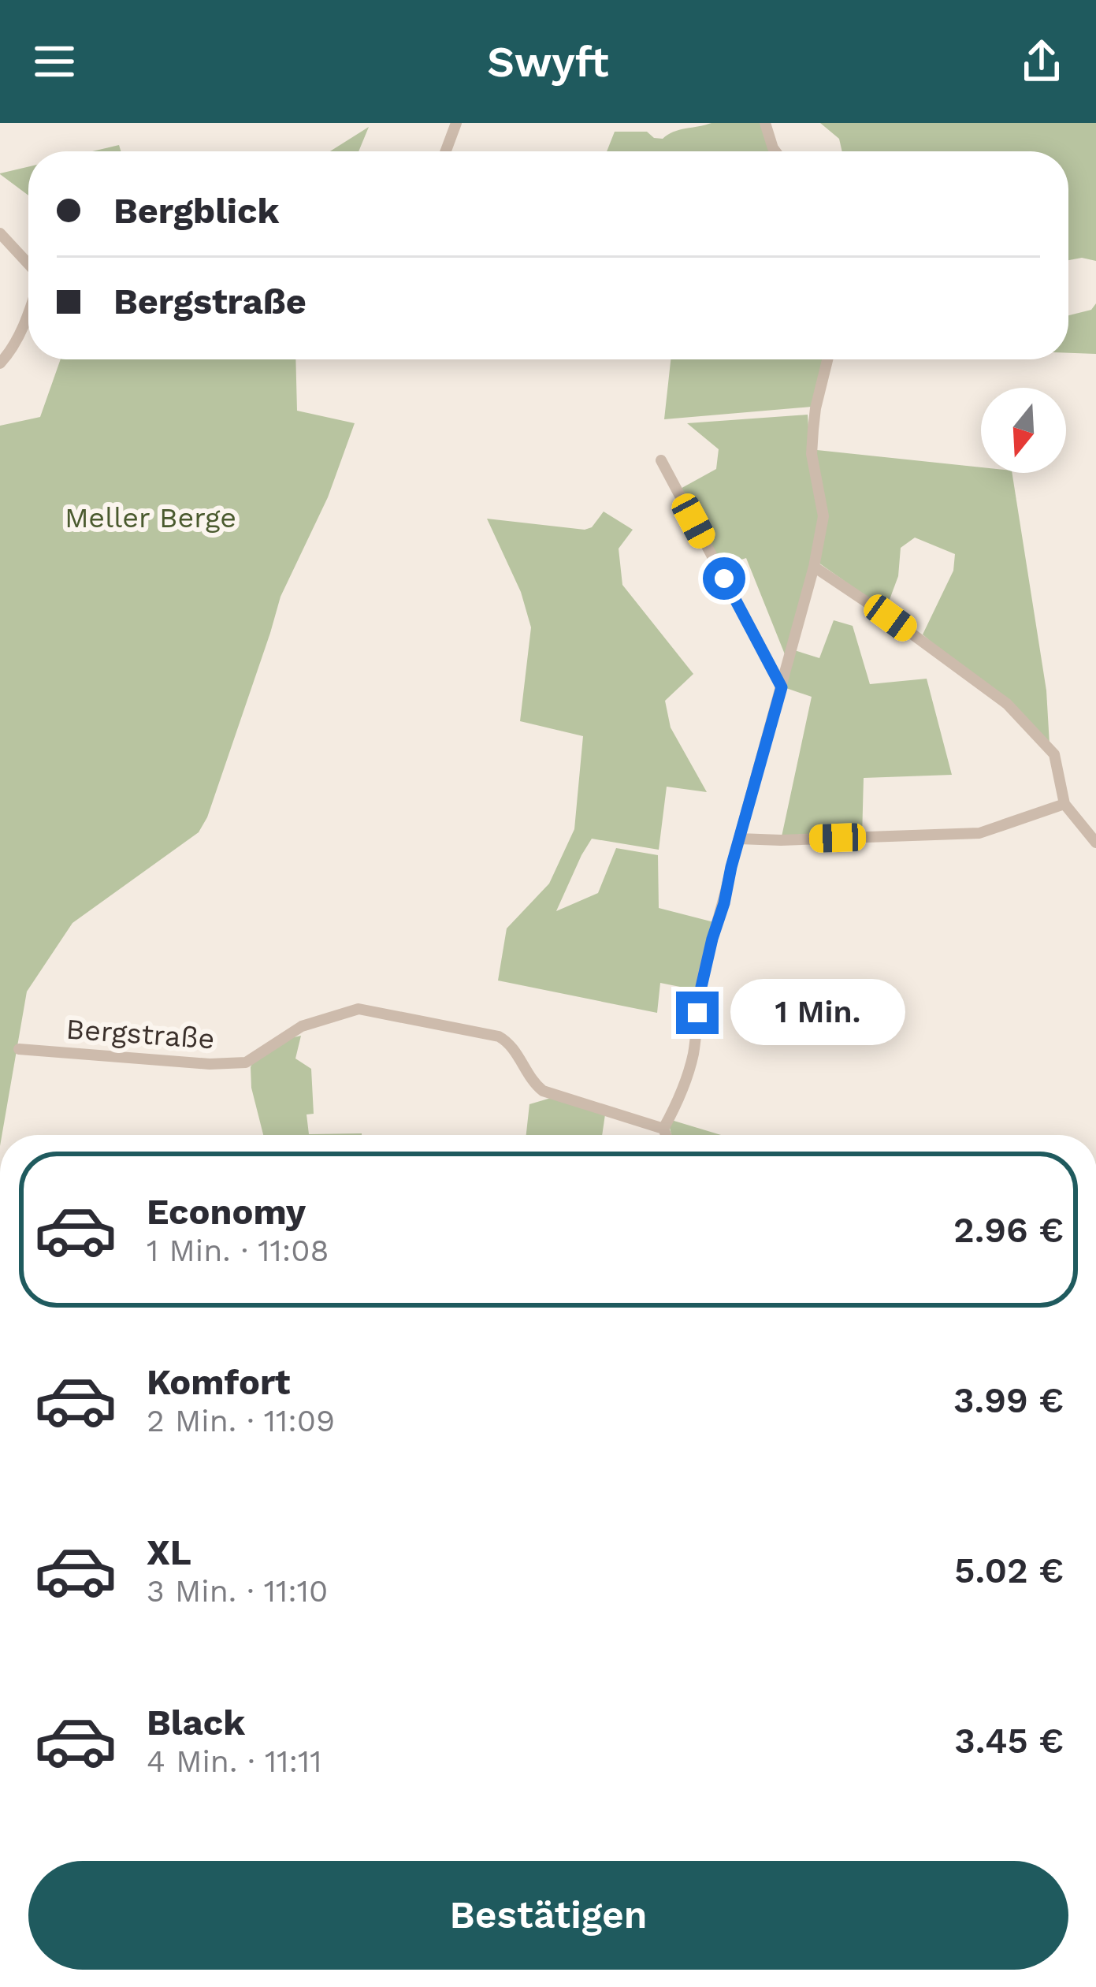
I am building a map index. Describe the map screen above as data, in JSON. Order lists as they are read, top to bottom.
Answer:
{
  "streets": {
    "street": ["Bergstraße"]
  },
  "parks": ["Meller Berge"],
  "north": "bottom",
  "page": {
    "header": "Swyft",
    "banner": ["Bergblick", "Bergstraße"],
    "bubble": "1 Min.",
    "list": [
      {
        "name": "Economy",
        "note": "1 Min. · 11:08",
        "value": "2.96 €"
      },
      {
        "name": "Komfort",
        "note": "2 Min. · 11:09",
        "value": "3.99 €"
      },
      {
        "name": "XL",
        "note": "3 Min. · 11:10",
        "value": "5.02 €"
      },
      {
        "name": "Black",
        "note": "4 Min. · 11:11",
        "value": "3.45 €"
      }
    ],
    "buttons": "Bestätigen"
  }
}
